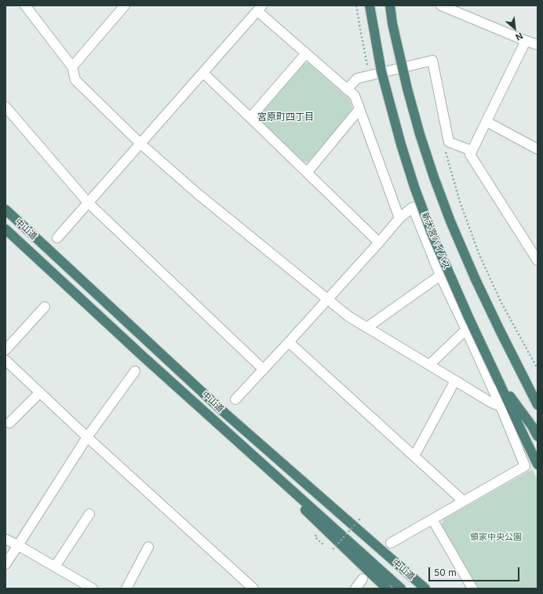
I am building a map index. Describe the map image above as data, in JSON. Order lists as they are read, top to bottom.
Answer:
{
  "streets": {
    "highway": ["中山道", "新大宮バイパス"]
  },
  "districts": ["宮原町四丁目"],
  "parks": ["領家中央公園"],
  "scale_bar": "50 m",
  "north": "bottom right"
}
